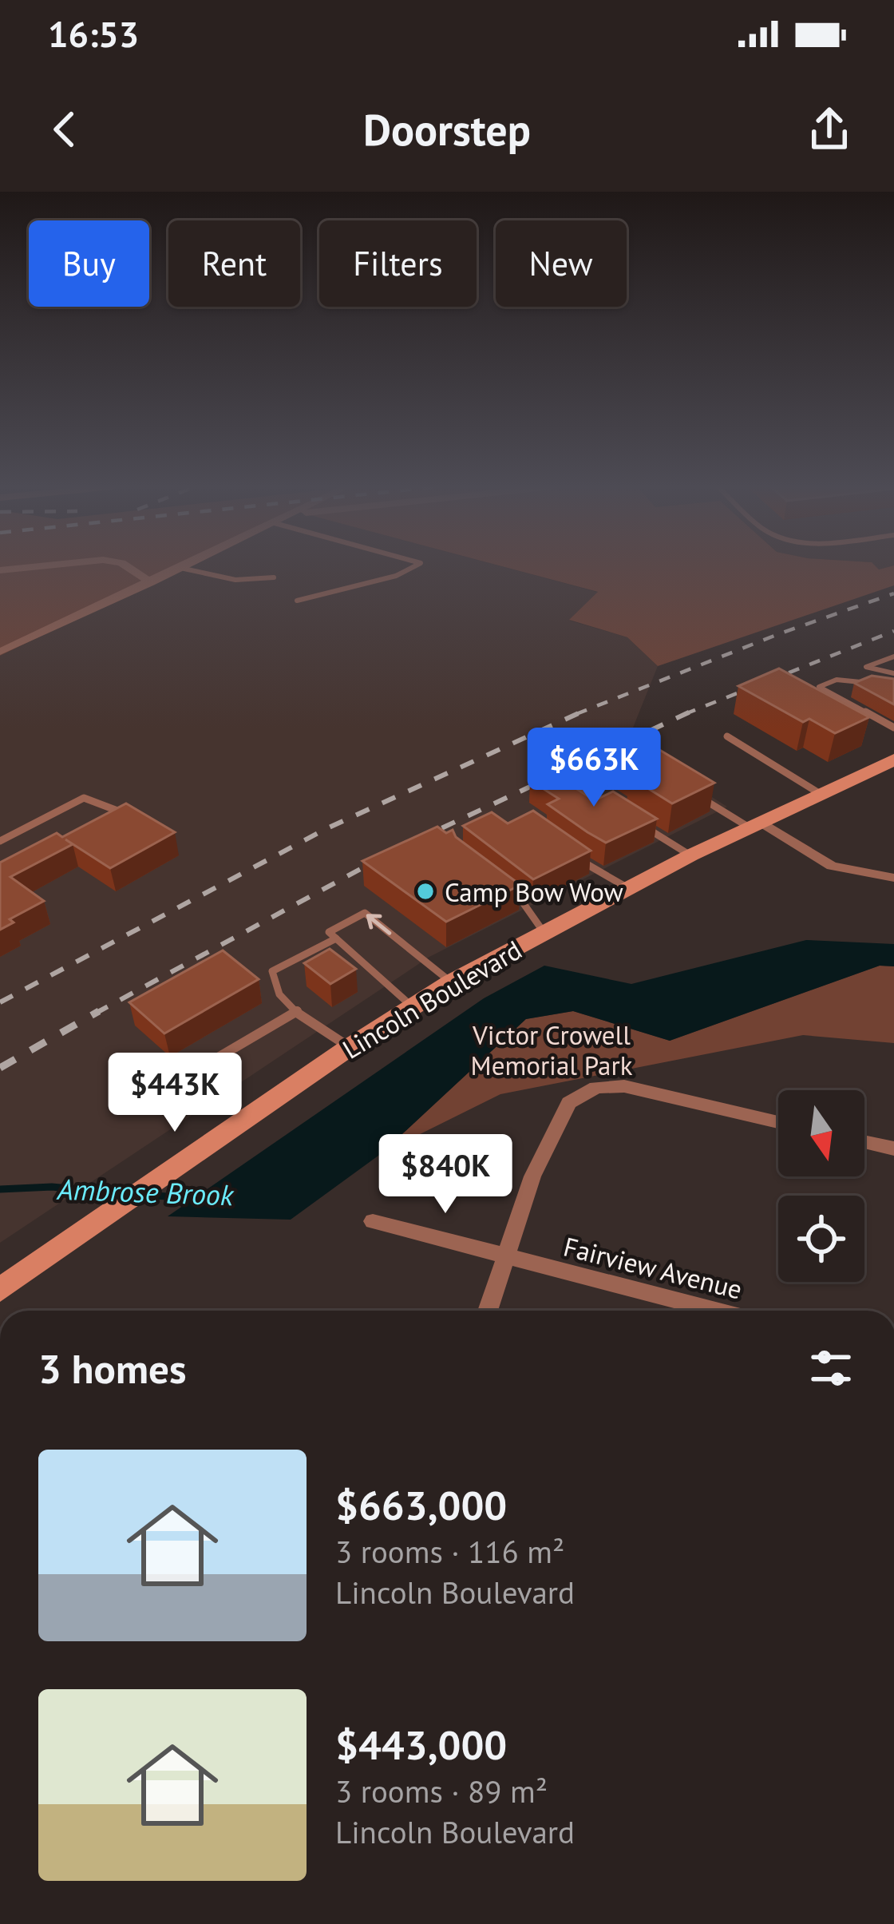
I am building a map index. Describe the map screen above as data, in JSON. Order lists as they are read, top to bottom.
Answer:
{
  "streets": {
    "main road": ["Lincoln Boulevard"],
    "street": ["Fairview Avenue"]
  },
  "water": ["Ambrose Brook"],
  "parks": ["Victor Crowell Memorial Park"],
  "places": ["Camp Bow Wow"],
  "north": "bottom",
  "page": {
    "status": "16:53",
    "header": "Doorstep",
    "chip": [
      "Buy",
      "Rent",
      "Filters",
      "New"
    ],
    "price": ["$663K", "$443K", "$840K"],
    "heading": "3 homes",
    "list": [
      {
        "name": "$663,000",
        "note": "3 rooms · 116 m² · Lincoln Boulevard"
      },
      {
        "name": "$443,000",
        "note": "3 rooms · 89 m² · Lincoln Boulevard"
      }
    ]
  }
}
